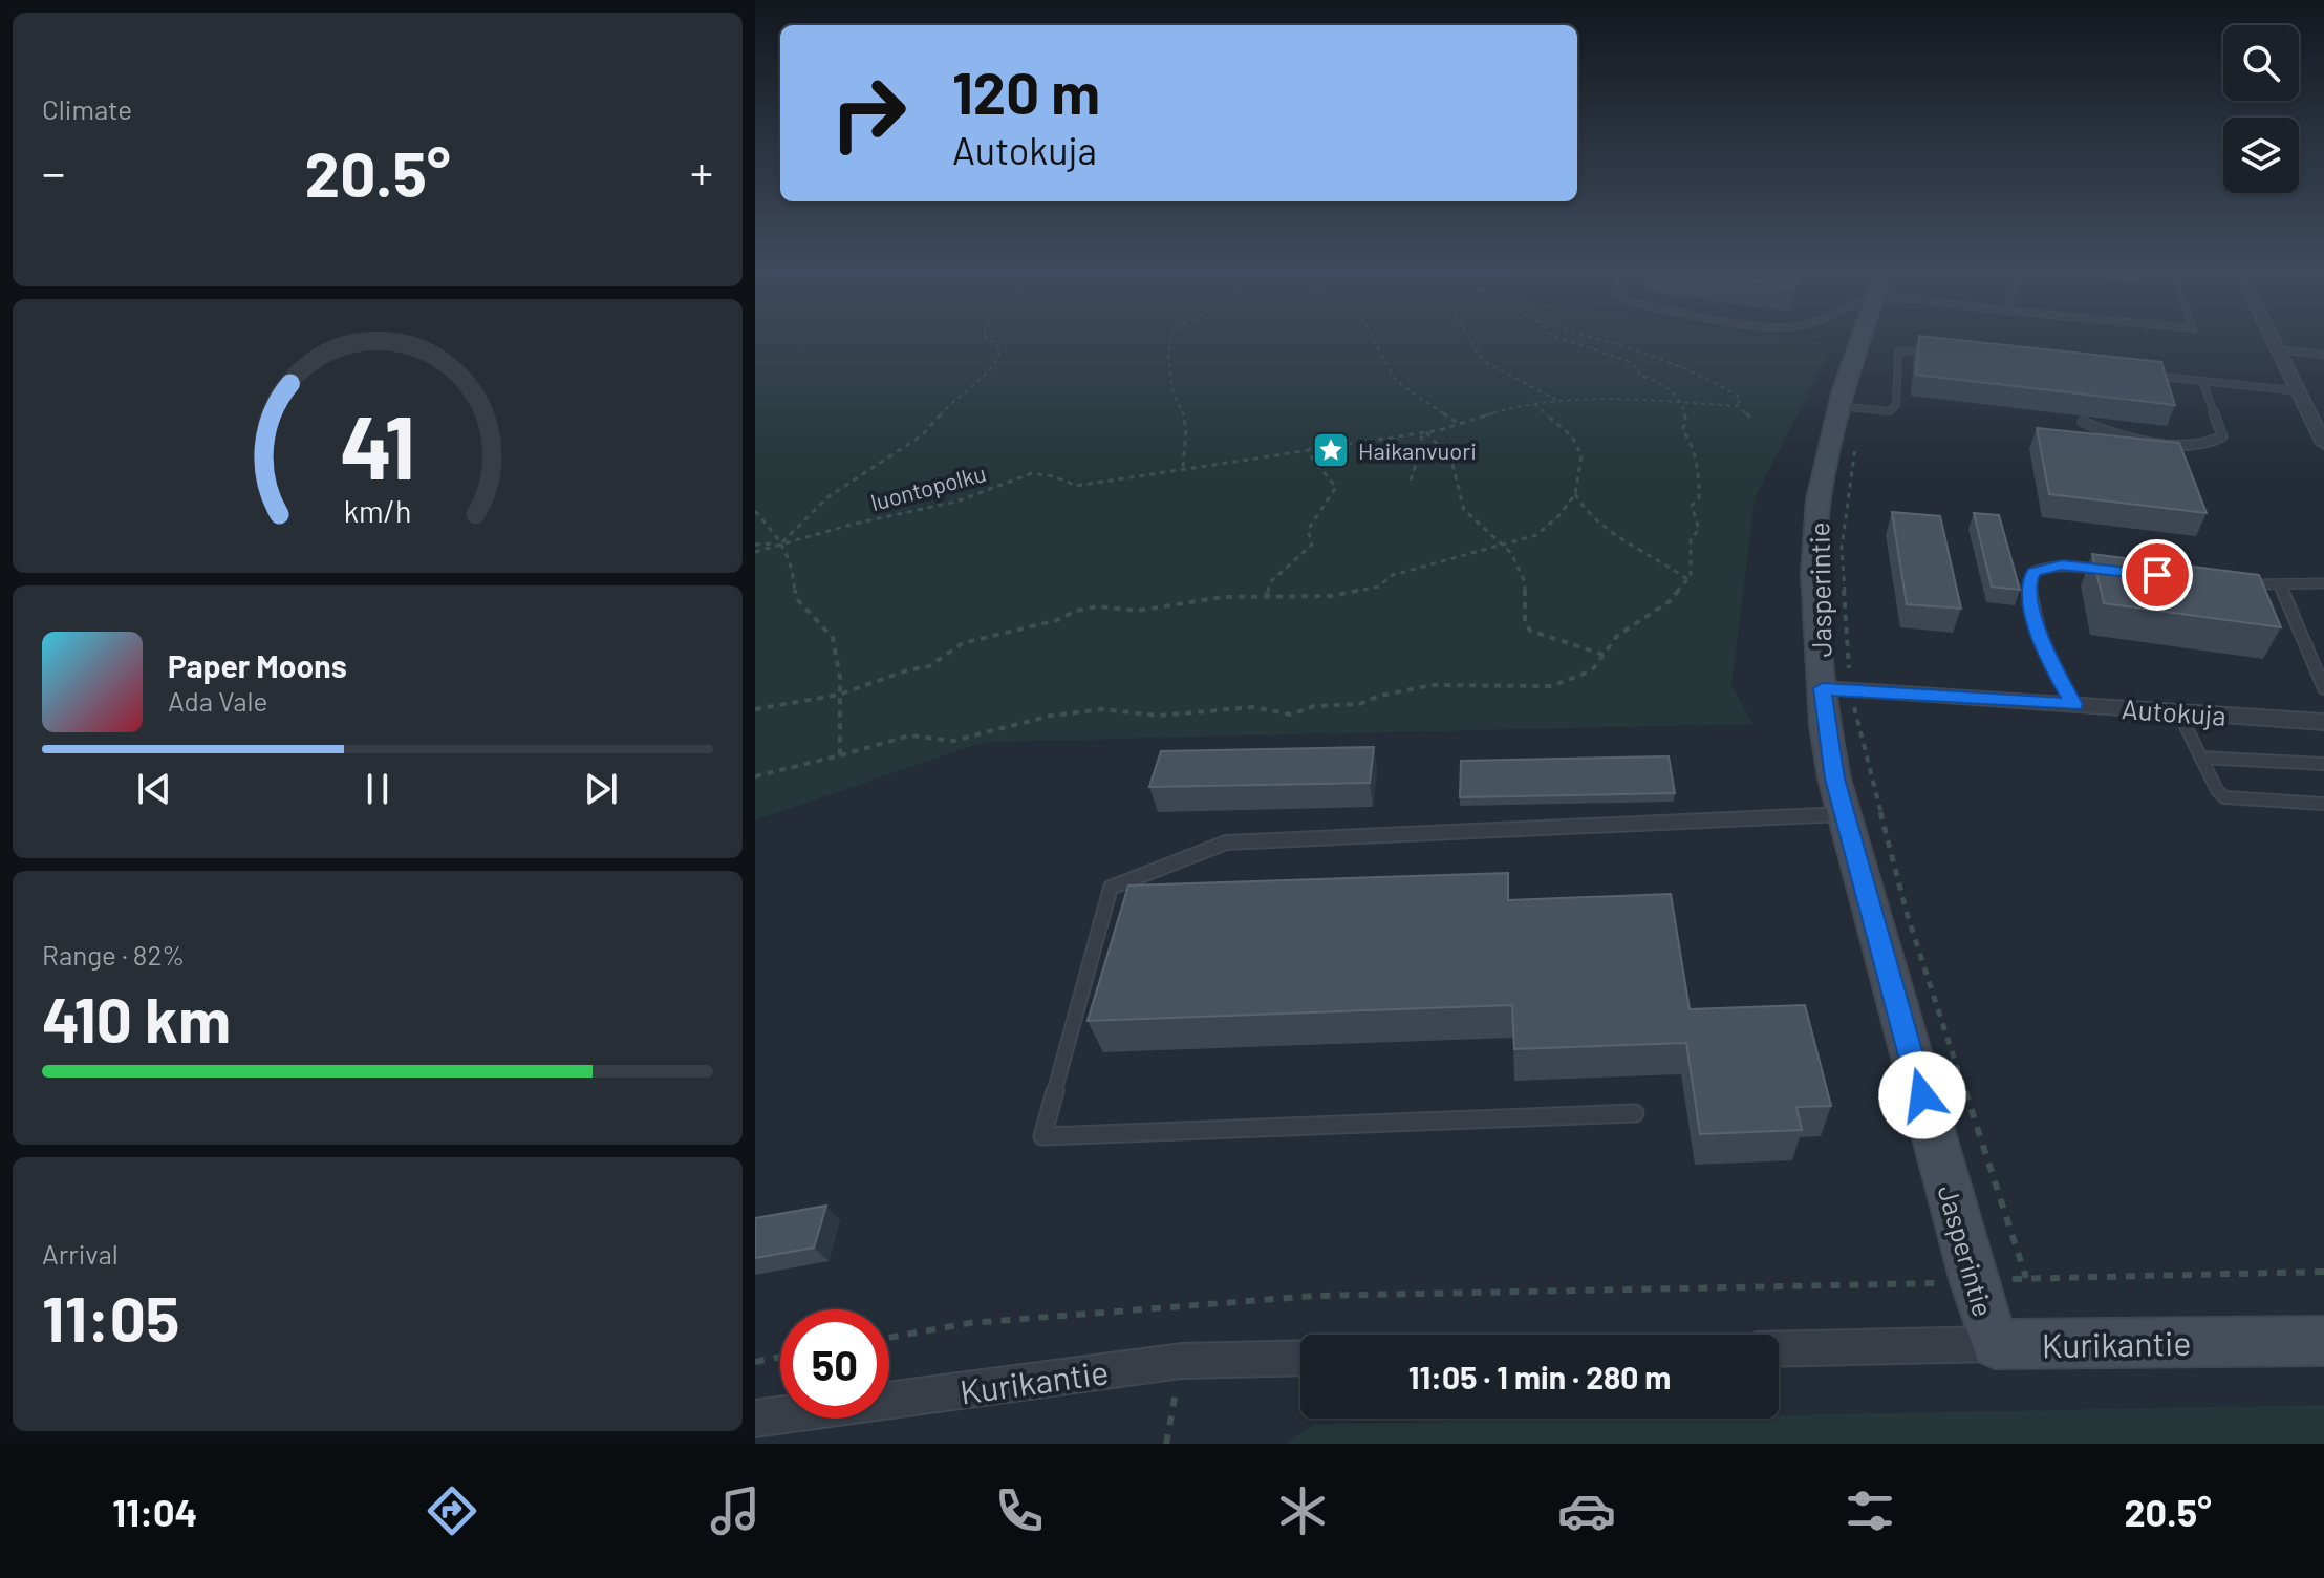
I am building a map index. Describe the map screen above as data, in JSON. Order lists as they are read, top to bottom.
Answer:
{
  "streets": {
    "main road": ["Jasperintie", "Kurikantie"],
    "street": ["Autokuja"],
    "path": ["luontopolku"]
  },
  "crossings": [
    ["Jasperintie", "Autokuja"],
    ["Jasperintie", "Kurikantie"]
  ],
  "places": {
    "place": ["Haikanvuori"]
  },
  "page": {
    "tile": [
      "Climate",
      ["Range · 82%", "410 km"],
      ["Arrival", "11:05"]
    ],
    "turn": ["120 m", "Autokuja"],
    "heat": ["−", "20.5°", "+"],
    "song": ["Paper Moons", "Ada Vale"],
    "limit": "50",
    "trip": "11:05 · 1 min · 280 m",
    "tabs": ["11:04", "20.5°"],
    "gauge": ["41", "km/h"]
  }
}
